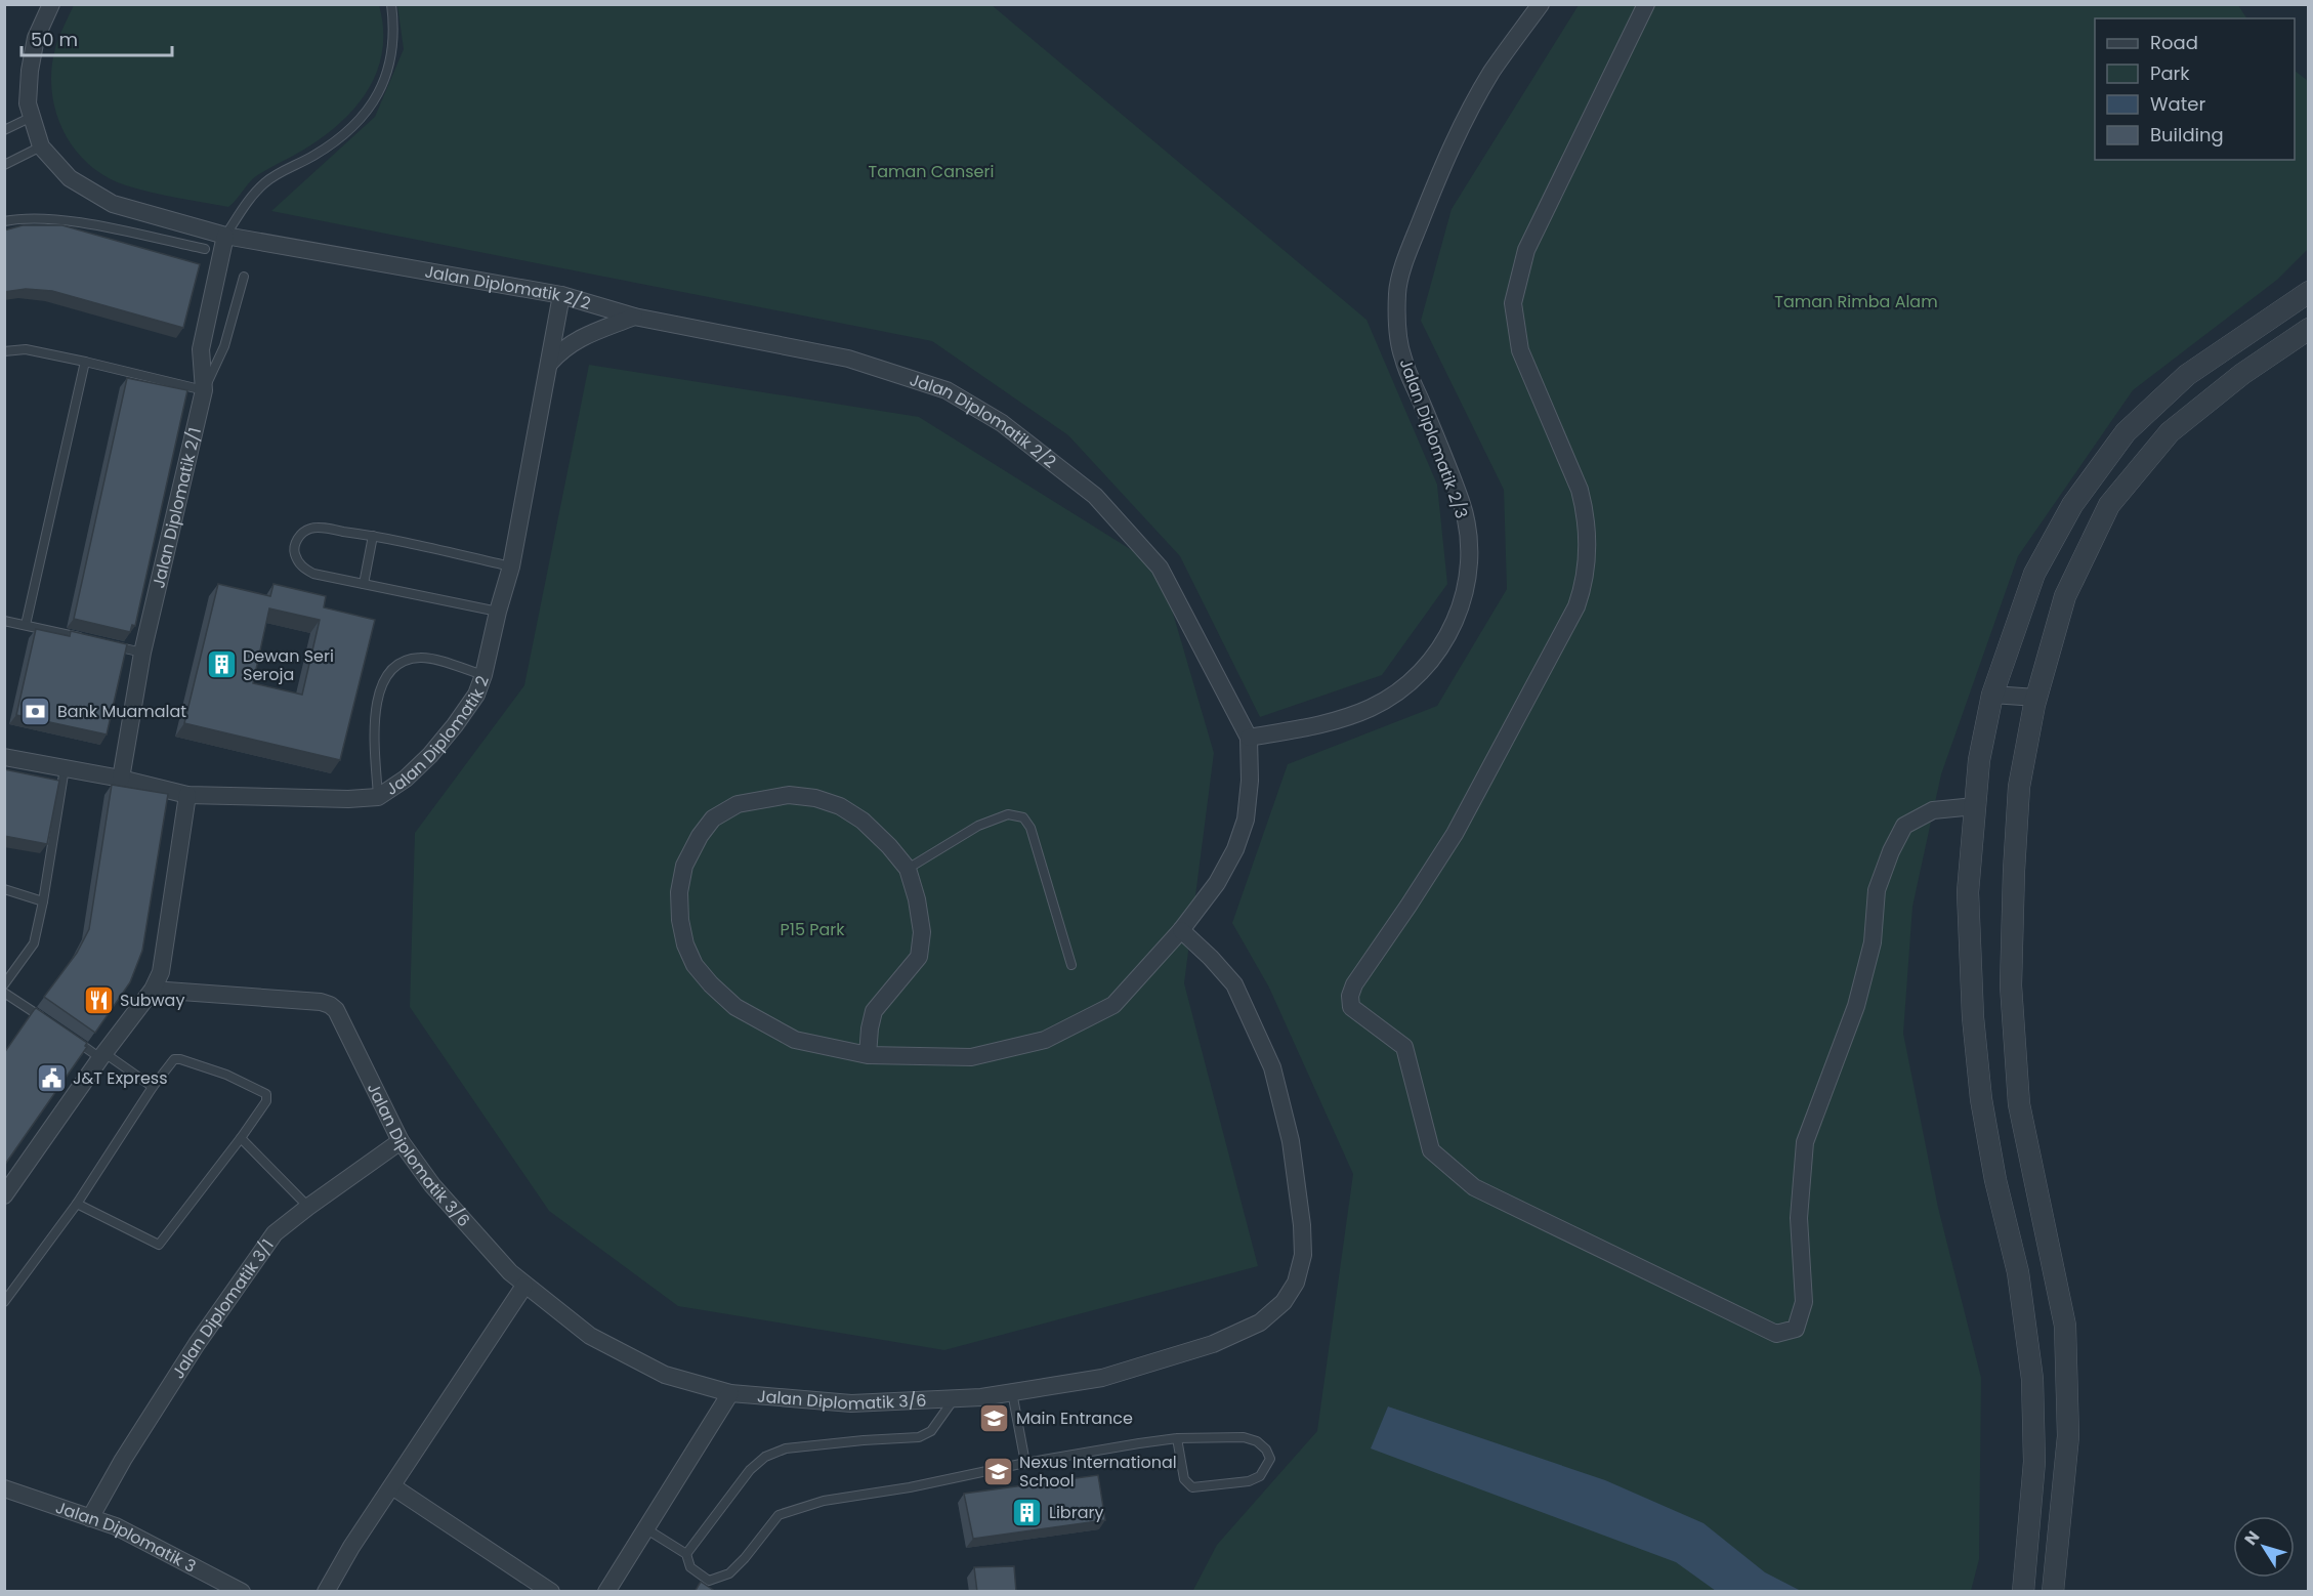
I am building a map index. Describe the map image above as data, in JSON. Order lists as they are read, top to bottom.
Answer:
{
  "streets": {
    "street": [
      "Jalan Diplomatik 2/2",
      "Jalan Diplomatik 2/3",
      "Jalan Diplomatik 2/1",
      "Jalan Diplomatik 2",
      "Jalan Diplomatik 3/6",
      "Jalan Diplomatik 3/1",
      "Jalan Diplomatik 3"
    ]
  },
  "crossings": [
    ["Jalan Diplomatik 2/2", "Jalan Diplomatik 2/3"],
    ["Jalan Diplomatik 2/2", "Jalan Diplomatik 2/1"],
    ["Jalan Diplomatik 2/2", "Jalan Diplomatik 2"],
    ["Jalan Diplomatik 2/2", "Jalan Diplomatik 3/6"],
    ["Jalan Diplomatik 2/1", "Jalan Diplomatik 2"],
    ["Jalan Diplomatik 3/6", "Jalan Diplomatik 3/1"],
    ["Jalan Diplomatik 3/1", "Jalan Diplomatik 3"]
  ],
  "parks": ["Taman Canseri", "Taman Rimba Alam", "P15 Park"],
  "places": {
    "building": ["Dewan Seri Seroja", "Library"],
    "bank": ["Bank Muamalat"],
    "restaurant": ["Subway"],
    "public building": ["J&T Express"],
    "school or university": ["Main Entrance", "Nexus International School"]
  },
  "legend": [
    "Road",
    "Park",
    "Water",
    "Building"
  ],
  "scale_bar": "50 m",
  "north": "top left"
}
